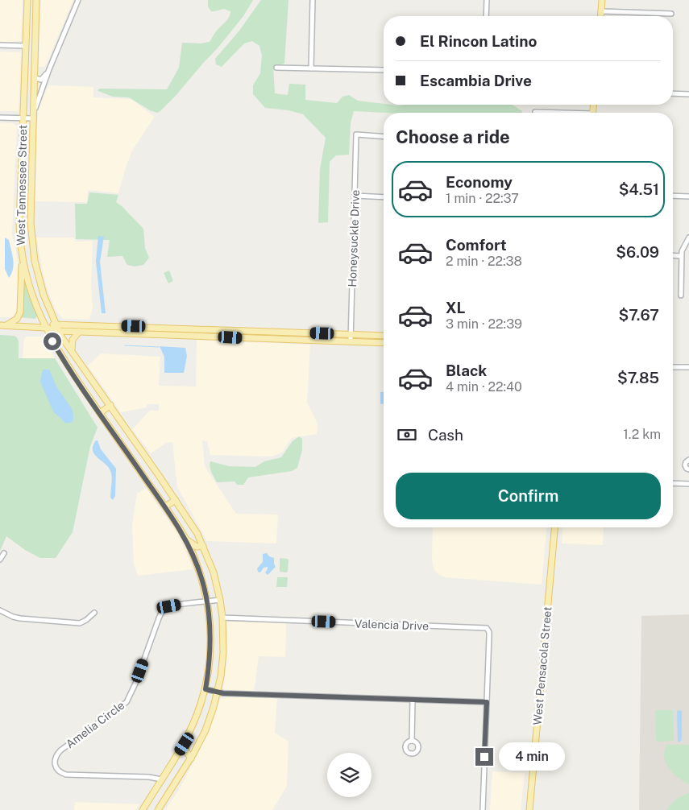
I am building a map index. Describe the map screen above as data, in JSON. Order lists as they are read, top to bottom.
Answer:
{
  "streets": {
    "main road": ["West Tennessee Street", "West Pensacola Street"],
    "street": ["Honeysuckle Drive", "Valencia Drive", "Amelia Circle"]
  },
  "crossings": [
    ["West Tennessee Street", "Valencia Drive"],
    ["West Tennessee Street", "Amelia Circle"]
  ],
  "page": {
    "banner": ["El Rincon Latino", "Escambia Drive"],
    "heading": "Choose a ride",
    "list": [
      {
        "name": "Economy",
        "note": "1 min · 22:37",
        "value": "$4.51"
      },
      {
        "name": "Comfort",
        "note": "2 min · 22:38",
        "value": "$6.09"
      },
      {
        "name": "XL",
        "note": "3 min · 22:39",
        "value": "$7.67"
      },
      {
        "name": "Black",
        "note": "4 min · 22:40",
        "value": "$7.85"
      }
    ],
    "pay": ["Cash", "1.2 km"],
    "buttons": "Confirm",
    "bubble": "4 min"
  }
}
